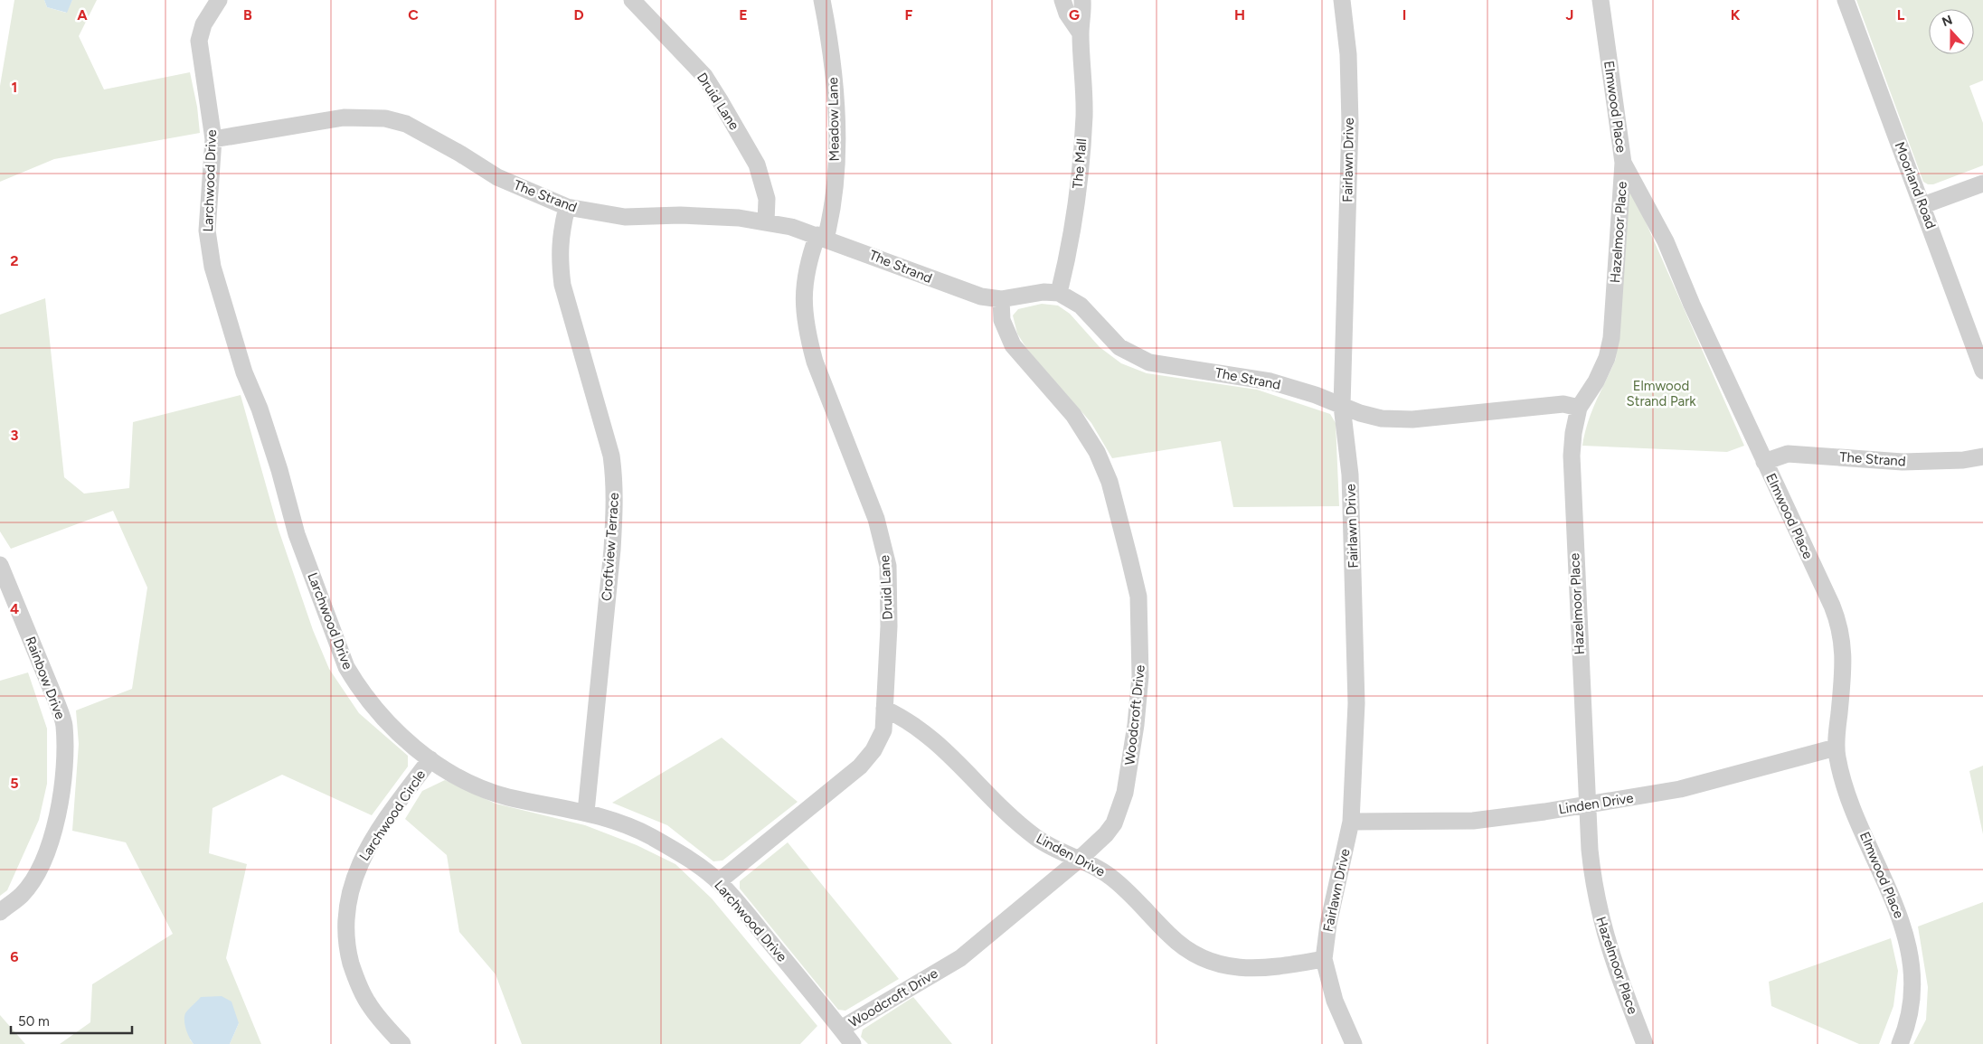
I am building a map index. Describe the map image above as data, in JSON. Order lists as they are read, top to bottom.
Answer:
{
  "streets": {
    "street": [
      "Druid Lane",
      "Elmwood Place",
      "Meadow Lane",
      "Fairlawn Drive",
      "The Mall",
      "Larchwood Drive",
      "Moorland Road",
      "The Strand",
      "Hazelmoor Place",
      "Croftview Terrace",
      "Rainbow Drive",
      "Woodcroft Drive",
      "Linden Drive",
      "Larchwood Circle"
    ]
  },
  "crossings": [
    ["Druid Lane", "Meadow Lane"],
    ["Druid Lane", "Larchwood Drive"],
    ["Druid Lane", "The Strand"],
    ["Druid Lane", "Linden Drive"],
    ["Elmwood Place", "The Strand"],
    ["Elmwood Place", "Hazelmoor Place"],
    ["Elmwood Place", "Linden Drive"],
    ["Meadow Lane", "The Strand"],
    ["Fairlawn Drive", "The Strand"],
    ["Fairlawn Drive", "Linden Drive"],
    ["The Mall", "The Strand"],
    ["Larchwood Drive", "The Strand"],
    ["Larchwood Drive", "Croftview Terrace"],
    ["Larchwood Drive", "Woodcroft Drive"],
    ["Larchwood Drive", "Larchwood Circle"],
    ["The Strand", "Hazelmoor Place"],
    ["The Strand", "Croftview Terrace"],
    ["The Strand", "Woodcroft Drive"],
    ["Hazelmoor Place", "Linden Drive"],
    ["Woodcroft Drive", "Linden Drive"]
  ],
  "parks": ["Elmwood Strand Park"],
  "scale_bar": "50 m",
  "north": "top",
  "grid": {
    "columns": [
      "A",
      "B",
      "C",
      "D",
      "E",
      "F",
      "G",
      "H",
      "I",
      "J",
      "K",
      "L"
    ],
    "rows": [
      "1",
      "2",
      "3",
      "4",
      "5",
      "6"
    ]
  }
}
